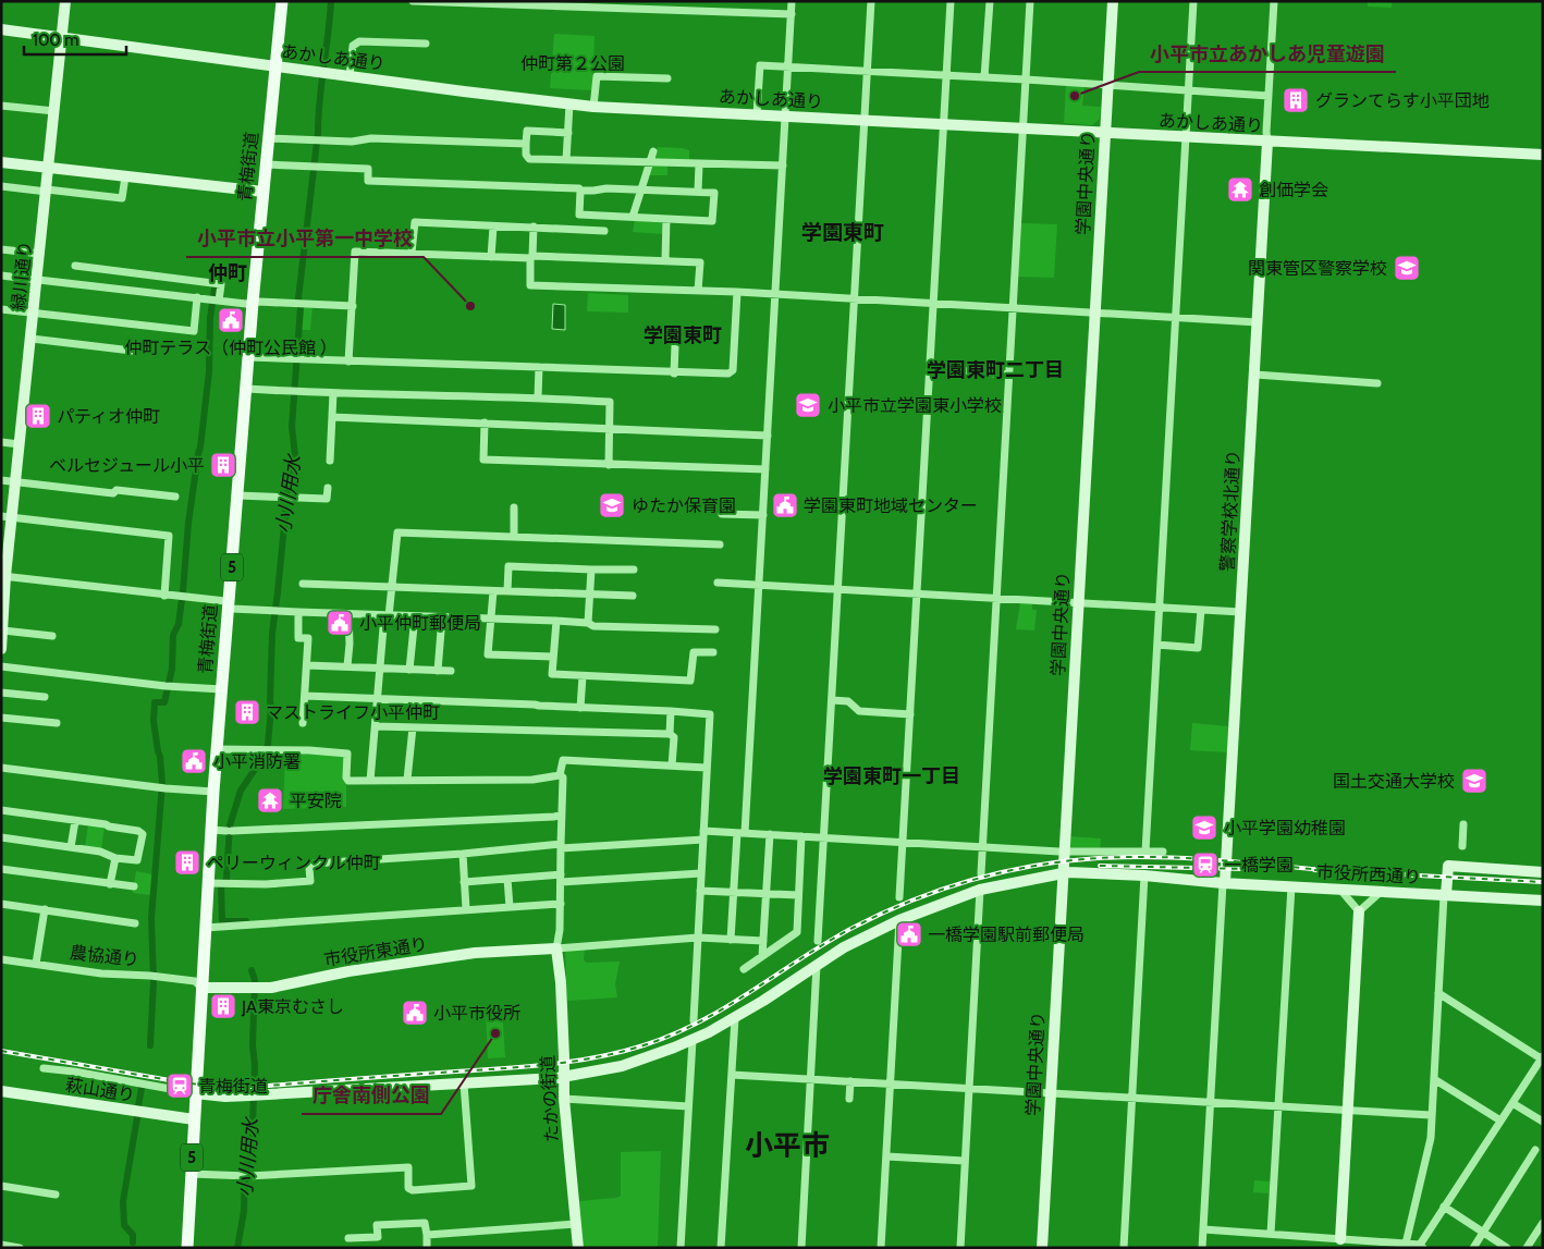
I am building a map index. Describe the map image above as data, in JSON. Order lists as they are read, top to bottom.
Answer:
{
  "streets": {
    "main road": ["青梅街道", "5"],
    "street": [
      "あかしあ通り",
      "学園中央通り",
      "緑川通り",
      "警察学校北通り",
      "市役所西通り",
      "市役所東通り",
      "農協通り",
      "萩山通り",
      "たかの街道"
    ]
  },
  "crossings": [
    ["あかしあ通り", "青梅街道"],
    ["あかしあ通り", "学園中央通り"],
    ["あかしあ通り", "緑川通り"],
    ["あかしあ通り", "警察学校北通り"],
    ["青梅街道", "市役所西通り"],
    ["青梅街道", "市役所東通り"],
    ["青梅街道", "農協通り"],
    ["青梅街道", "萩山通り"],
    ["学園中央通り", "市役所西通り"],
    ["警察学校北通り", "市役所西通り"],
    ["市役所西通り", "たかの街道"],
    ["市役所東通り", "農協通り"],
    ["市役所東通り", "たかの街道"]
  ],
  "districts": [
    "学園東町",
    "仲町",
    "学園東町",
    "学園東町二丁目",
    "学園東町一丁目",
    "小平市"
  ],
  "water": ["小川用水"],
  "parks": ["仲町第２公園"],
  "places": {
    "other": ["小平市立あかしあ児童遊園", "小平市立小平第一中学校", "庁舎南側公園"],
    "building": [
      "グランてらす小平団地",
      "パティオ仲町",
      "ベルセジュール小平",
      "マストライフ小平仲町",
      "ペリーウィンクル仲町",
      "JA東京むさし"
    ],
    "temple": ["創価学会", "平安院"],
    "school or university": [
      "関東管区警察学校",
      "小平市立学園東小学校",
      "ゆたか保育園",
      "国土交通大学校",
      "小平学園幼稚園"
    ],
    "public building": [
      "仲町テラス（仲町公民館 ）",
      "学園東町地域センター",
      "小平仲町郵便局",
      "小平消防署",
      "一橋学園駅前郵便局",
      "小平市役所"
    ],
    "station": ["一橋学園", "青梅街道"]
  },
  "scale_bar": "100 m"
}
